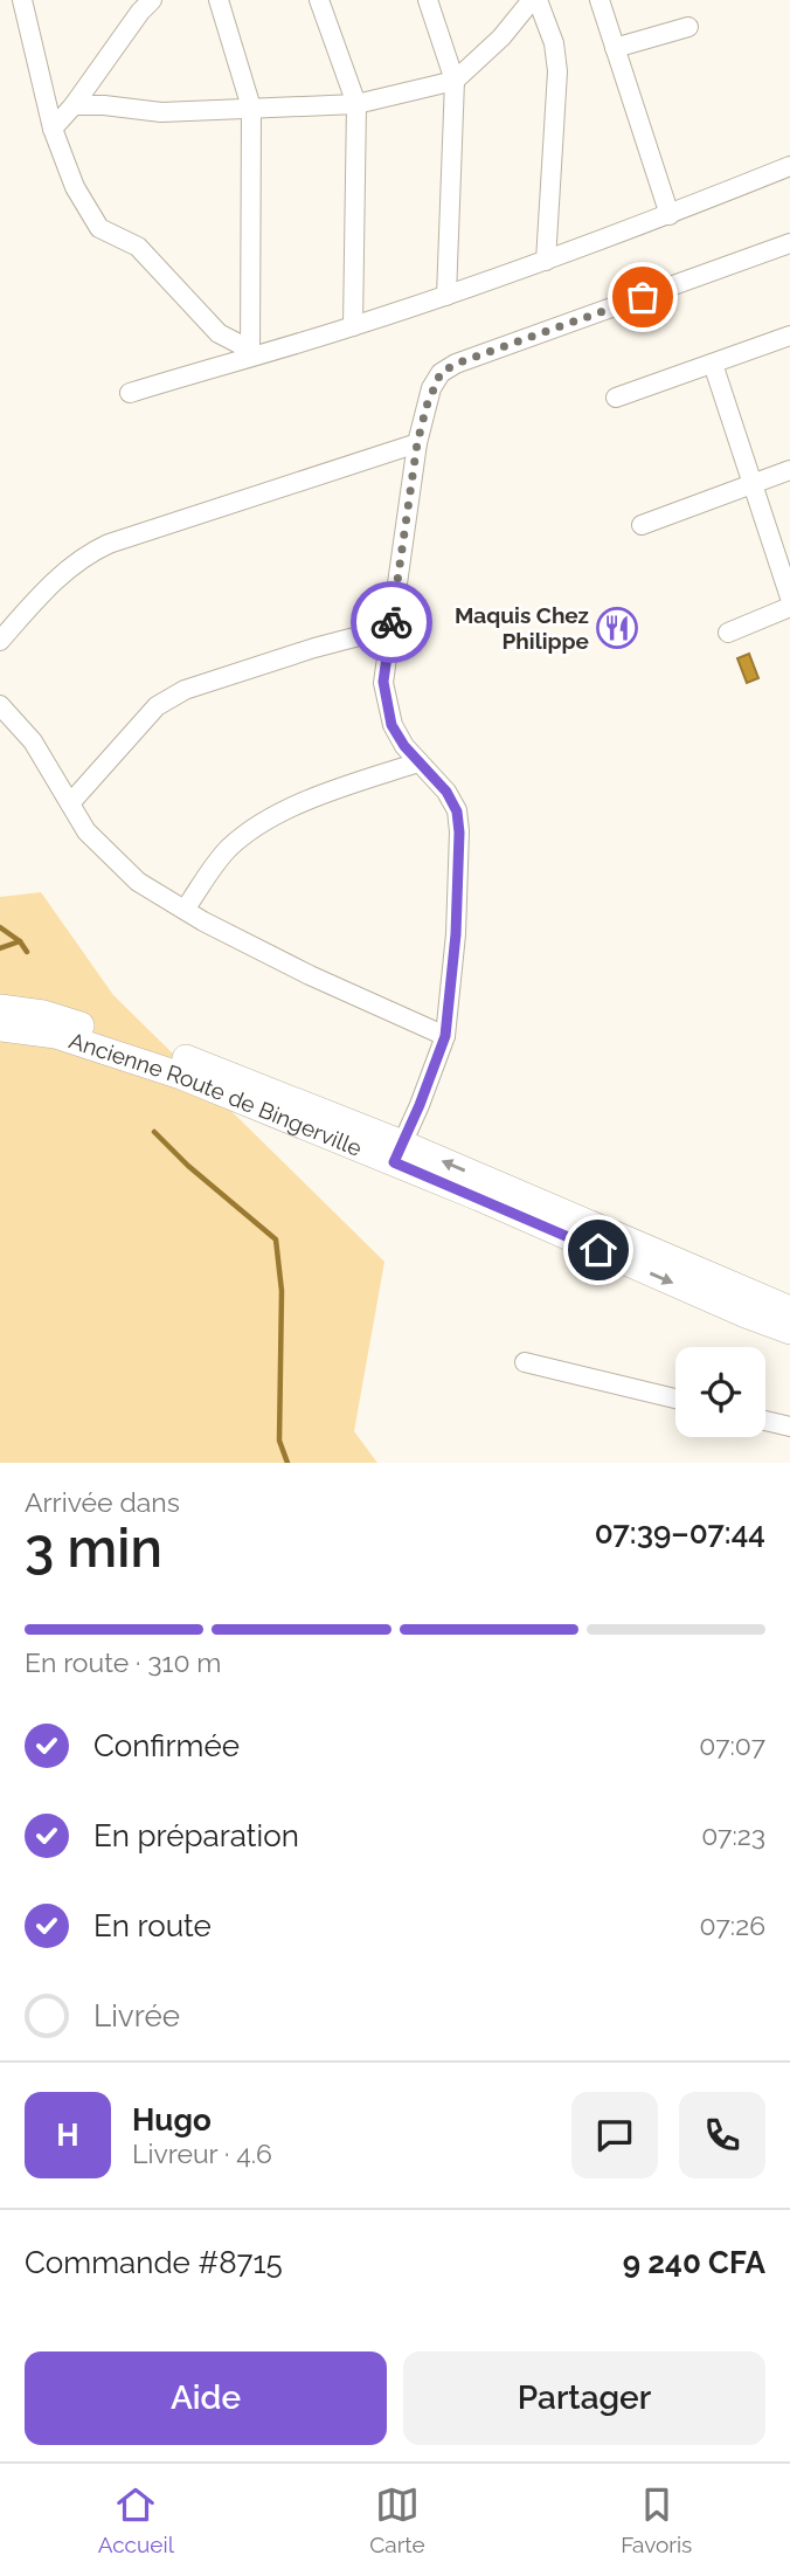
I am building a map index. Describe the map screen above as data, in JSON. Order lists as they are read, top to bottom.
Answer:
{
  "streets": {
    "street": ["Ancienne Route de Bingerville"]
  },
  "places": {
    "restaurant": ["Maquis Chez Philippe"]
  },
  "page": {
    "heading": ["3 min", "Arrivée dans", "07:39–07:44"],
    "panel": [
      "Hugo",
      "Livreur · 4.6",
      "Commande #8715",
      "9 240 CFA"
    ],
    "bar": "En route · 310 m",
    "list": [
      ["Confirmée", "07:07"],
      ["En préparation", "07:23"],
      ["En route", "07:26"],
      "Livrée"
    ],
    "round": "H",
    "buttons": ["Aide", "Partager"],
    "tabs": ["Accueil", "Carte", "Favoris"]
  }
}
